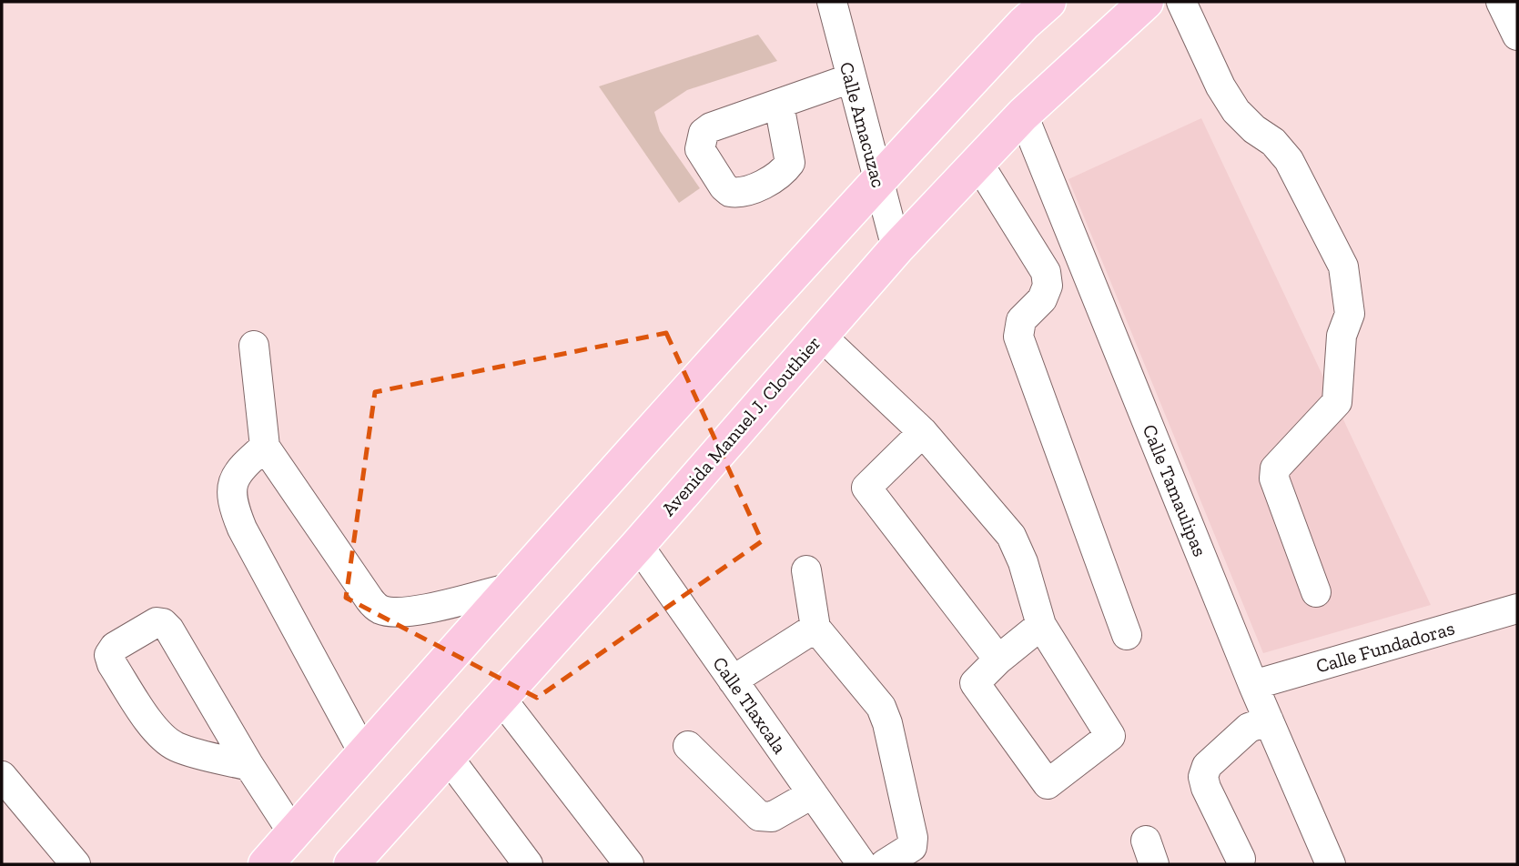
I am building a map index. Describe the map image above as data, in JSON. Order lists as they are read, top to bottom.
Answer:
{
  "streets": {
    "main road": ["Avenida Manuel J. Clouthier"],
    "street": [
      "Calle Amacuzac",
      "Calle Tamaulipas",
      "Calle Fundadoras",
      "Calle Tlaxcala"
    ]
  },
  "crossings": [
    ["Calle Amacuzac", "Avenida Manuel J. Clouthier"],
    ["Avenida Manuel J. Clouthier", "Calle Tamaulipas"],
    ["Avenida Manuel J. Clouthier", "Calle Tlaxcala"],
    ["Calle Tamaulipas", "Calle Fundadoras"]
  ]
}
